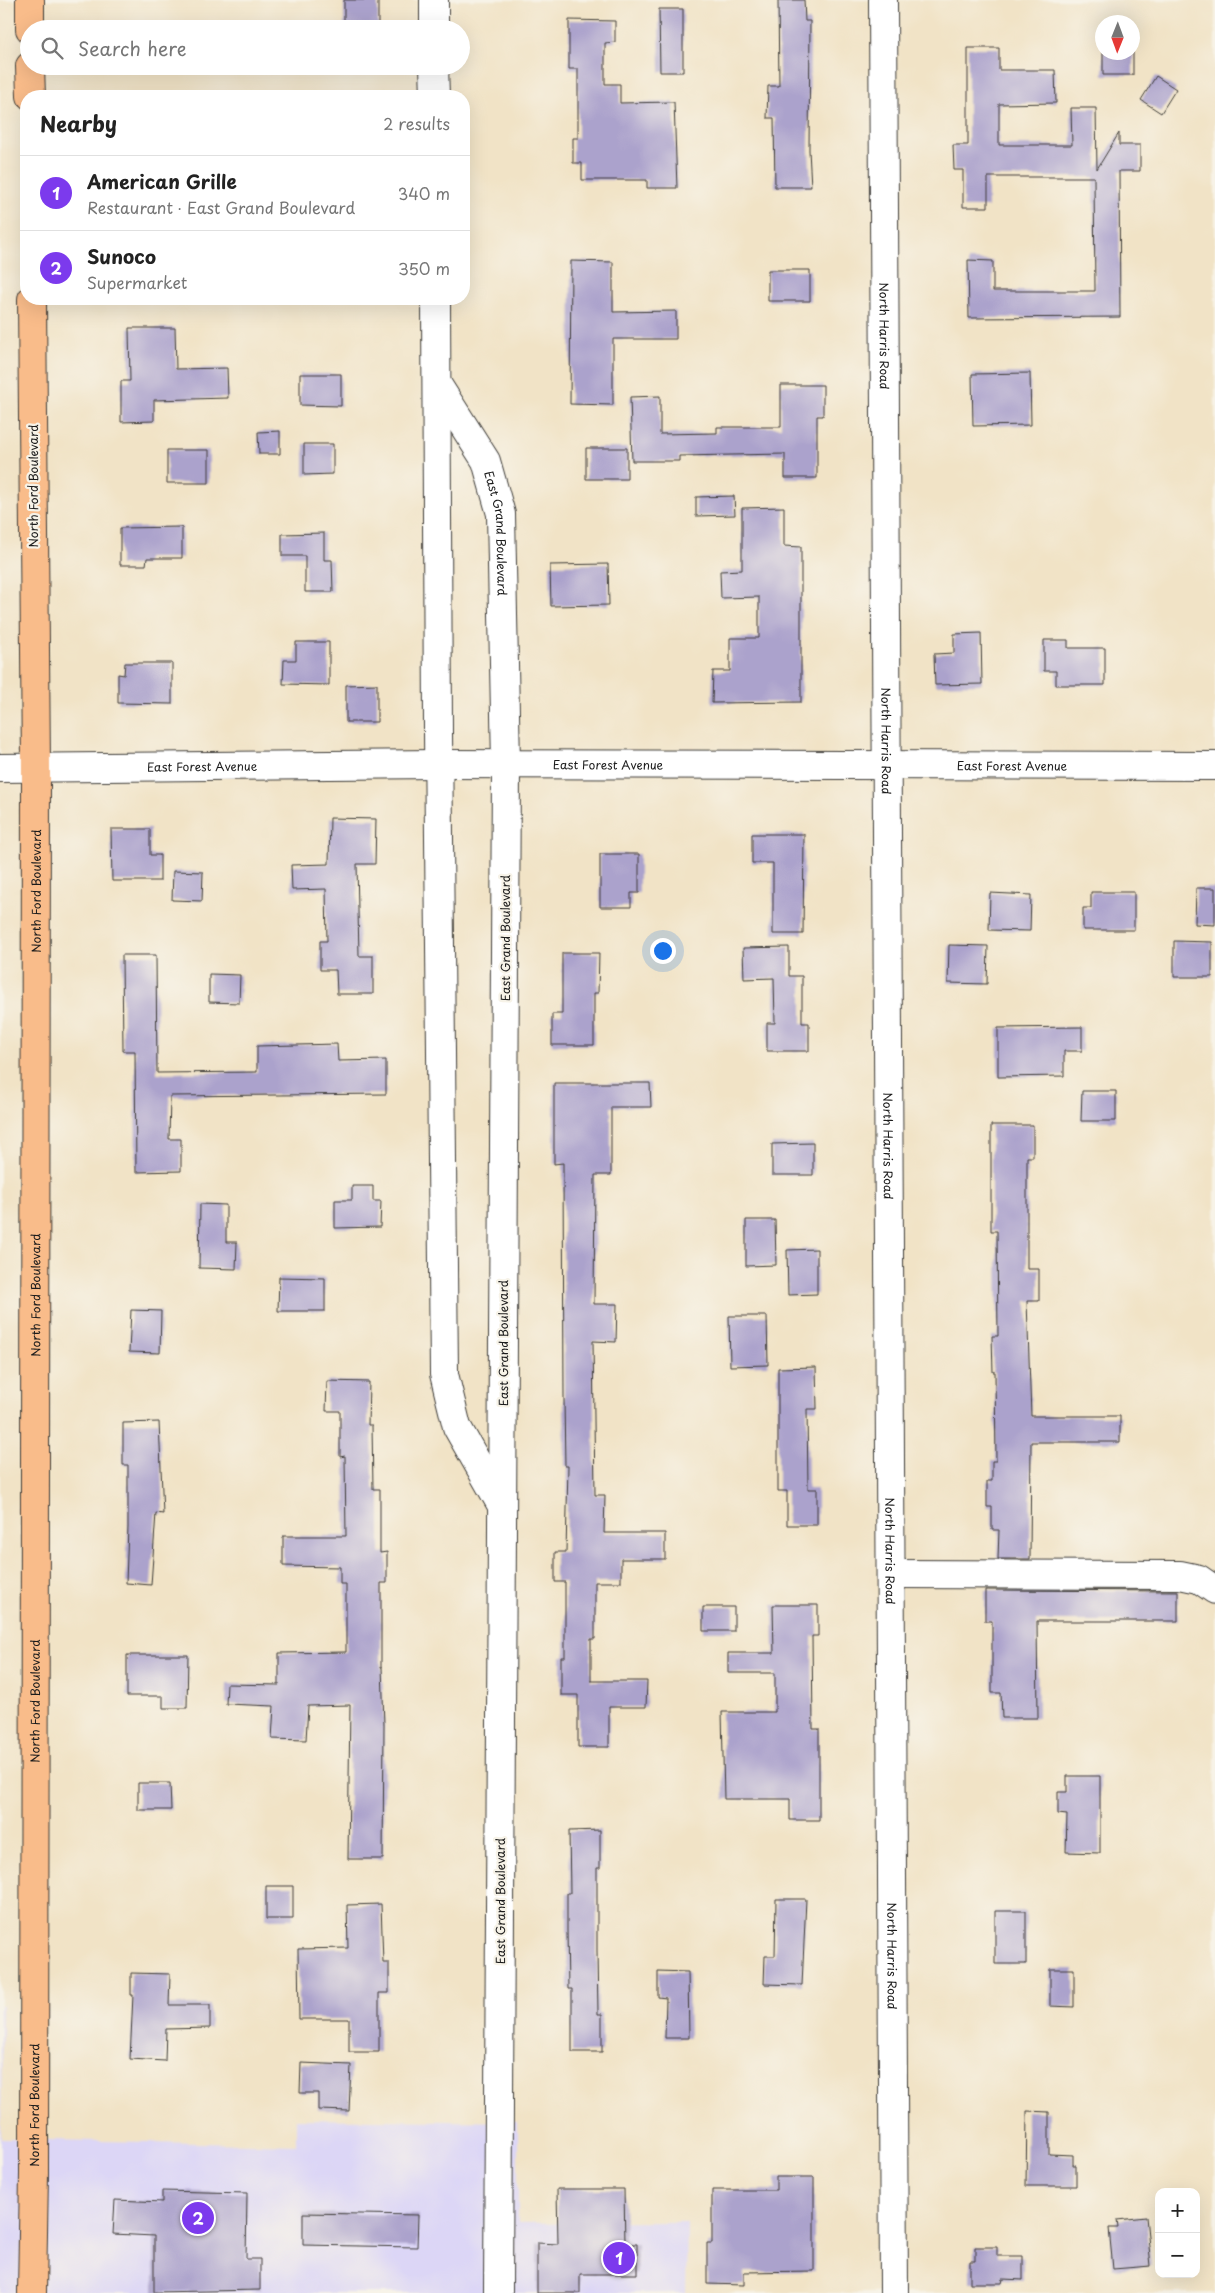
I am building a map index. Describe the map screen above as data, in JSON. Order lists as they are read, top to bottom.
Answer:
{
  "streets": {
    "main road": ["North Ford Boulevard"],
    "street": ["North Harris Road", "East Grand Boulevard", "East Forest Avenue"]
  },
  "crossings": [
    ["North Harris Road", "East Forest Avenue"],
    ["North Ford Boulevard", "East Forest Avenue"],
    ["East Grand Boulevard", "East Forest Avenue"]
  ],
  "north": "bottom",
  "page": {
    "search": "Search here",
    "heading": ["Nearby", "2 results"],
    "list": [
      {
        "mark": "1",
        "name": "American Grille",
        "note": "Restaurant · East Grand Boulevard",
        "value": "340 m"
      },
      {
        "mark": "2",
        "name": "Sunoco",
        "note": "Supermarket",
        "value": "350 m"
      }
    ],
    "map_buttons": ["+", "−"],
    "pins": ["2", "1"]
  }
}
